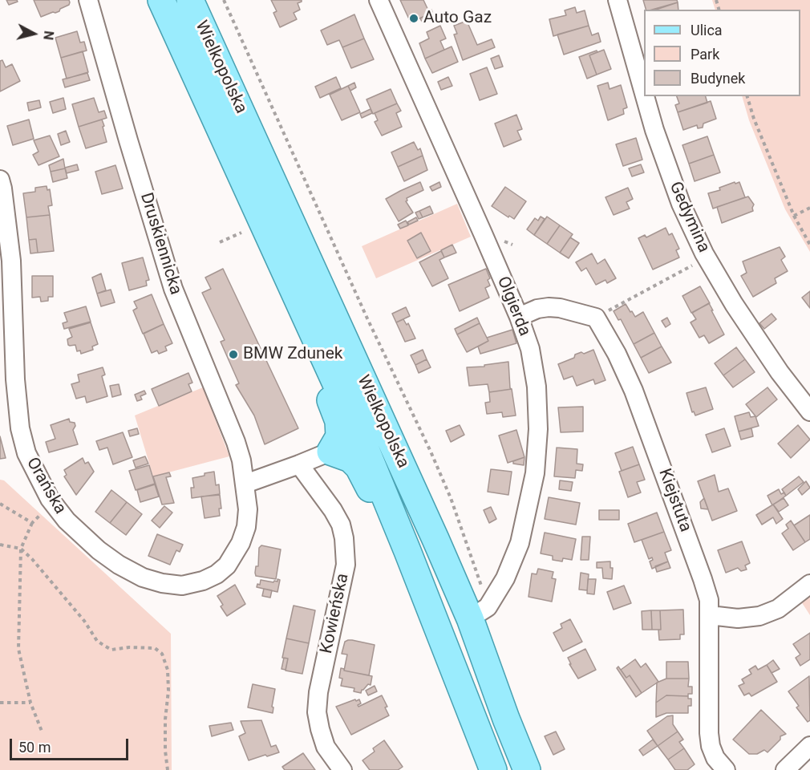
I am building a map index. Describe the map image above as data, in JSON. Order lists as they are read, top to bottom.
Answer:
{
  "streets": {
    "main road": ["Wielkopolska"],
    "street": [
      "Gedymina",
      "Druskiennicka",
      "Olgierda",
      "Orańska",
      "Kiejstuta",
      "Kowieńska"
    ]
  },
  "crossings": [
    ["Wielkopolska", "Olgierda"],
    ["Druskiennicka", "Orańska"]
  ],
  "places": ["Auto Gaz", "BMW Zdunek"],
  "legend": ["Ulica", "Park", "Budynek"],
  "scale_bar": "50 m",
  "north": "right"
}
